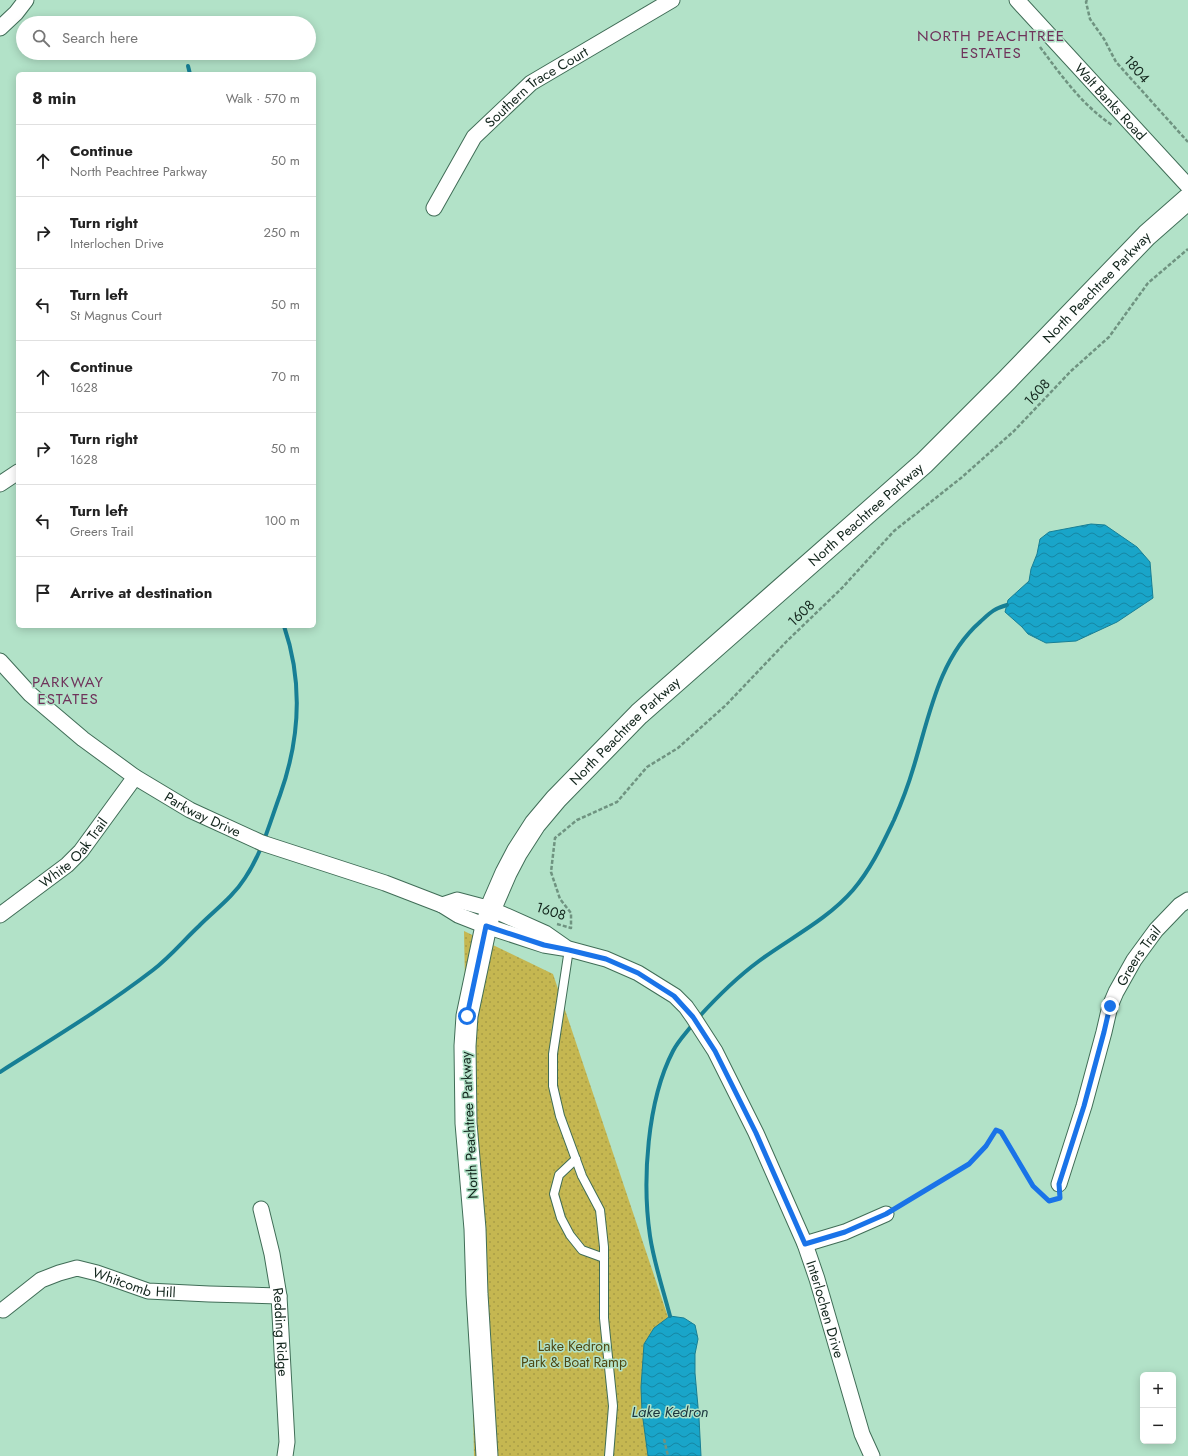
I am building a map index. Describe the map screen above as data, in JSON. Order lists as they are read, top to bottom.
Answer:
{
  "streets": {
    "street": [
      "Southern Trace Court",
      "Walt Banks Road",
      "North Peachtree Parkway",
      "Parkway Drive",
      "White Oak Trail",
      "Greers Trail",
      "Whitcomb Hill",
      "Interlochen Drive",
      "Redding Ridge"
    ],
    "path": ["1804", "1608"]
  },
  "crossings": [
    ["North Peachtree Parkway", "Parkway Drive"],
    ["North Peachtree Parkway", "Interlochen Drive"],
    ["Parkway Drive", "White Oak Trail"],
    ["Parkway Drive", "Interlochen Drive"],
    ["Whitcomb Hill", "Redding Ridge"]
  ],
  "districts": ["NORTH PEACHTREE ESTATES", "PARKWAY ESTATES"],
  "water": ["Lake Kedron"],
  "parks": ["Lake Kedron Park & Boat Ramp"],
  "page": {
    "search": "Search here",
    "heading": ["8 min", "Walk · 570 m"],
    "list": [
      ["Continue", "North Peachtree Parkway", "50 m"],
      ["Turn right", "Interlochen Drive", "250 m"],
      ["Turn left", "St Magnus Court", "50 m"],
      ["Continue", "1628", "70 m"],
      ["Turn right", "1628", "50 m"],
      ["Turn left", "Greers Trail", "100 m"],
      "Arrive at destination"
    ],
    "map_buttons": ["+", "−"]
  }
}
